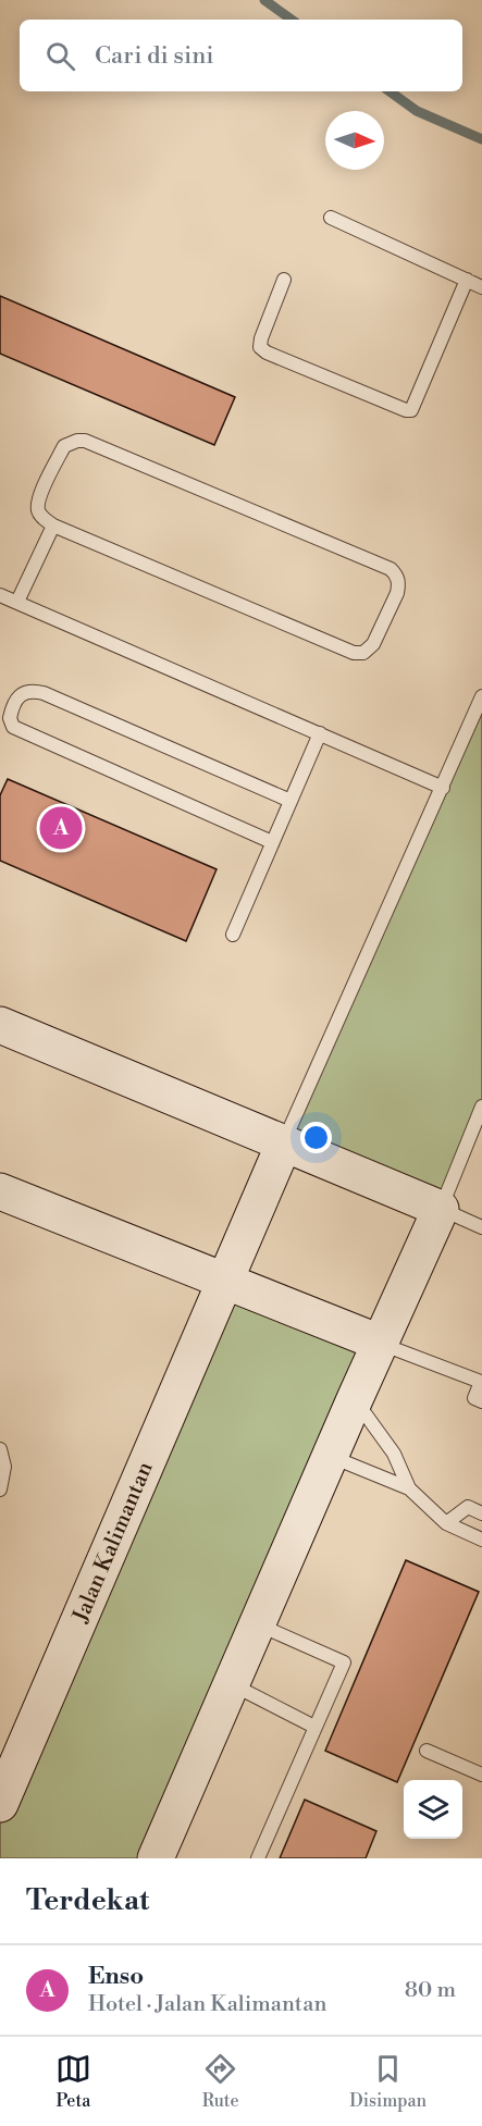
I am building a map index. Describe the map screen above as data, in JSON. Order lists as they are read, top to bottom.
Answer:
{
  "streets": {
    "street": ["Jalan Kalimantan"]
  },
  "north": "right",
  "page": {
    "search": "Cari di sini",
    "pins": "A",
    "heading": "Terdekat",
    "list": [
      {
        "mark": "A",
        "name": "Enso",
        "note": "Hotel · Jalan Kalimantan",
        "value": "80 m"
      }
    ],
    "nav": ["Peta", "Rute", "Disimpan"]
  }
}
